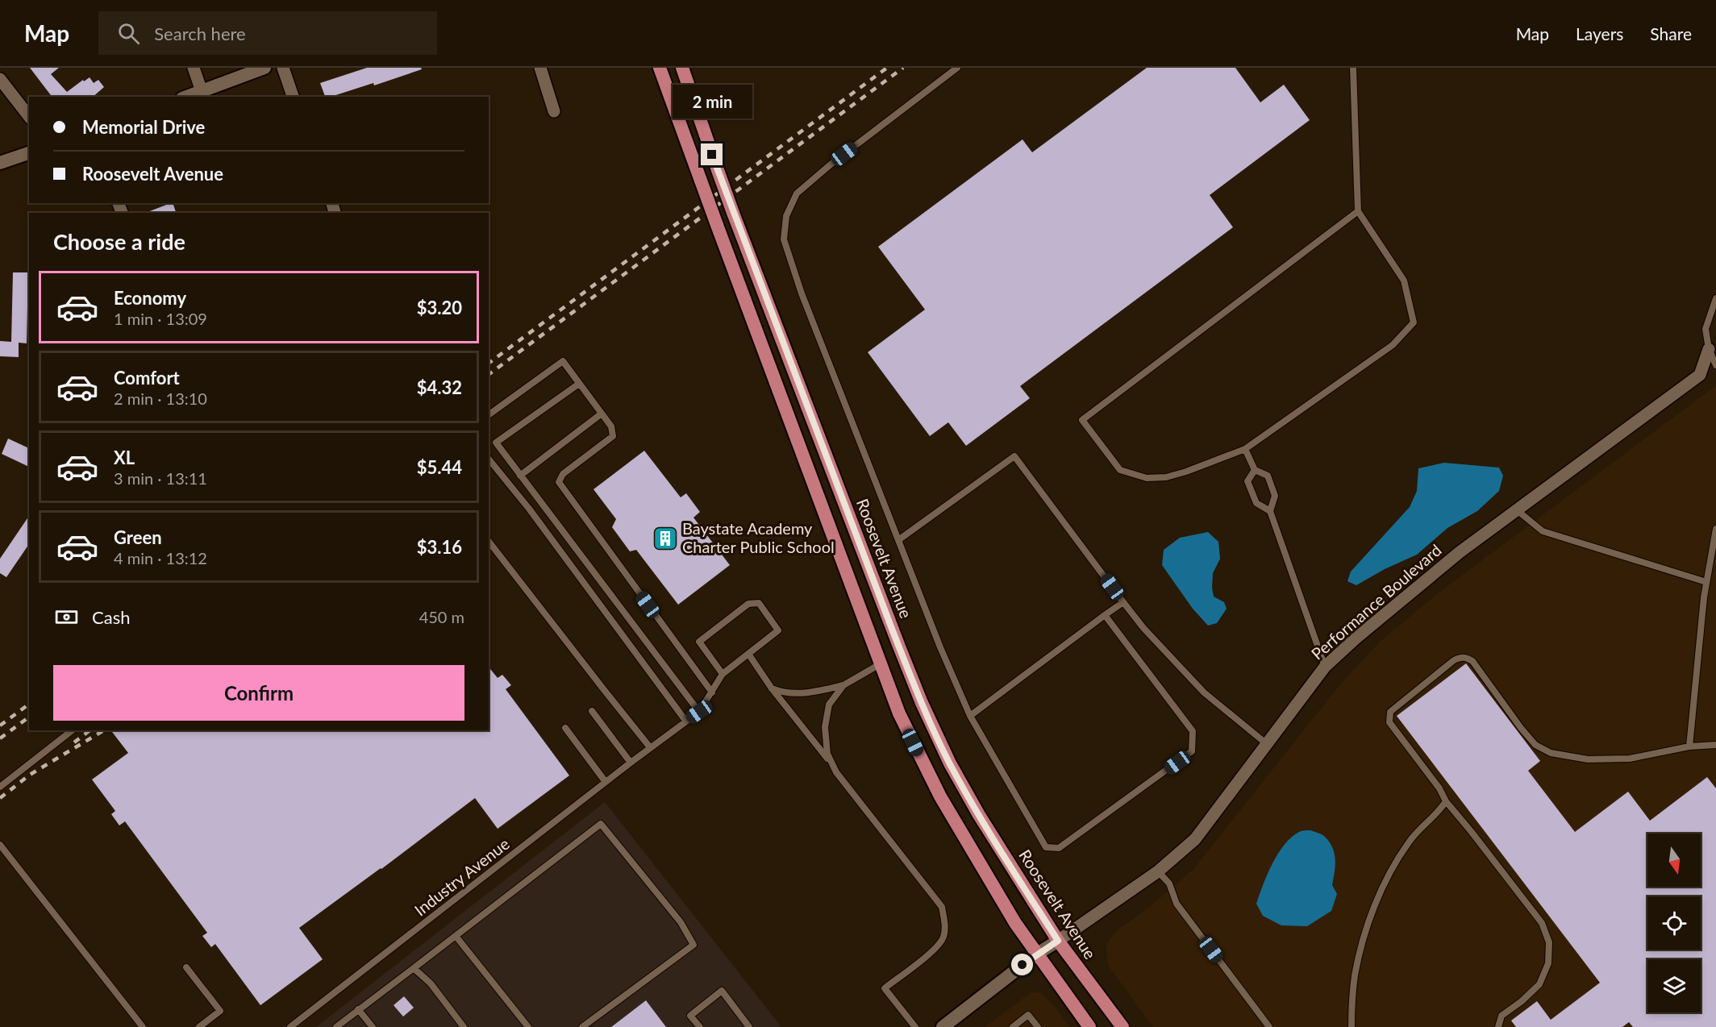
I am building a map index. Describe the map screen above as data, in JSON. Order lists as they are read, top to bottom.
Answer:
{
  "streets": {
    "main road": ["Roosevelt Avenue"],
    "street": ["Performance Boulevard"],
    "lane": ["Industry Avenue"]
  },
  "crossings": [
    ["Roosevelt Avenue", "Performance Boulevard"]
  ],
  "places": {
    "building": ["Baystate Academy Charter Public School"]
  },
  "north": "bottom",
  "page": {
    "header": "Map",
    "search": "Search here",
    "nav": ["Map", "Layers", "Share"],
    "bubble": "2 min",
    "banner": ["Memorial Drive", "Roosevelt Avenue"],
    "heading": "Choose a ride",
    "list": [
      {
        "name": "Economy",
        "note": "1 min · 13:09",
        "value": "$3.20"
      },
      {
        "name": "Comfort",
        "note": "2 min · 13:10",
        "value": "$4.32"
      },
      {
        "name": "XL",
        "note": "3 min · 13:11",
        "value": "$5.44"
      },
      {
        "name": "Green",
        "note": "4 min · 13:12",
        "value": "$3.16"
      }
    ],
    "pay": ["Cash", "450 m"],
    "buttons": "Confirm"
  }
}
